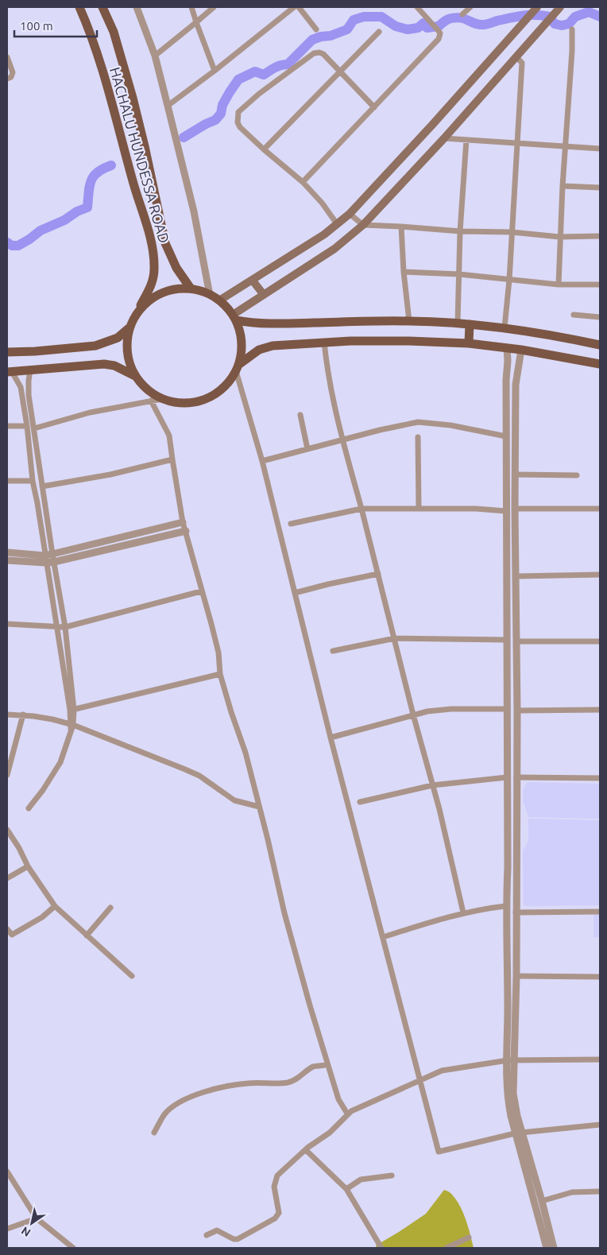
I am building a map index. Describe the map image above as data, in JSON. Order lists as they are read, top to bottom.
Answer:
{
  "streets": {
    "main road": ["HACHALU HUNDESSA ROAD"]
  },
  "scale_bar": "100 m",
  "north": "bottom left"
}
